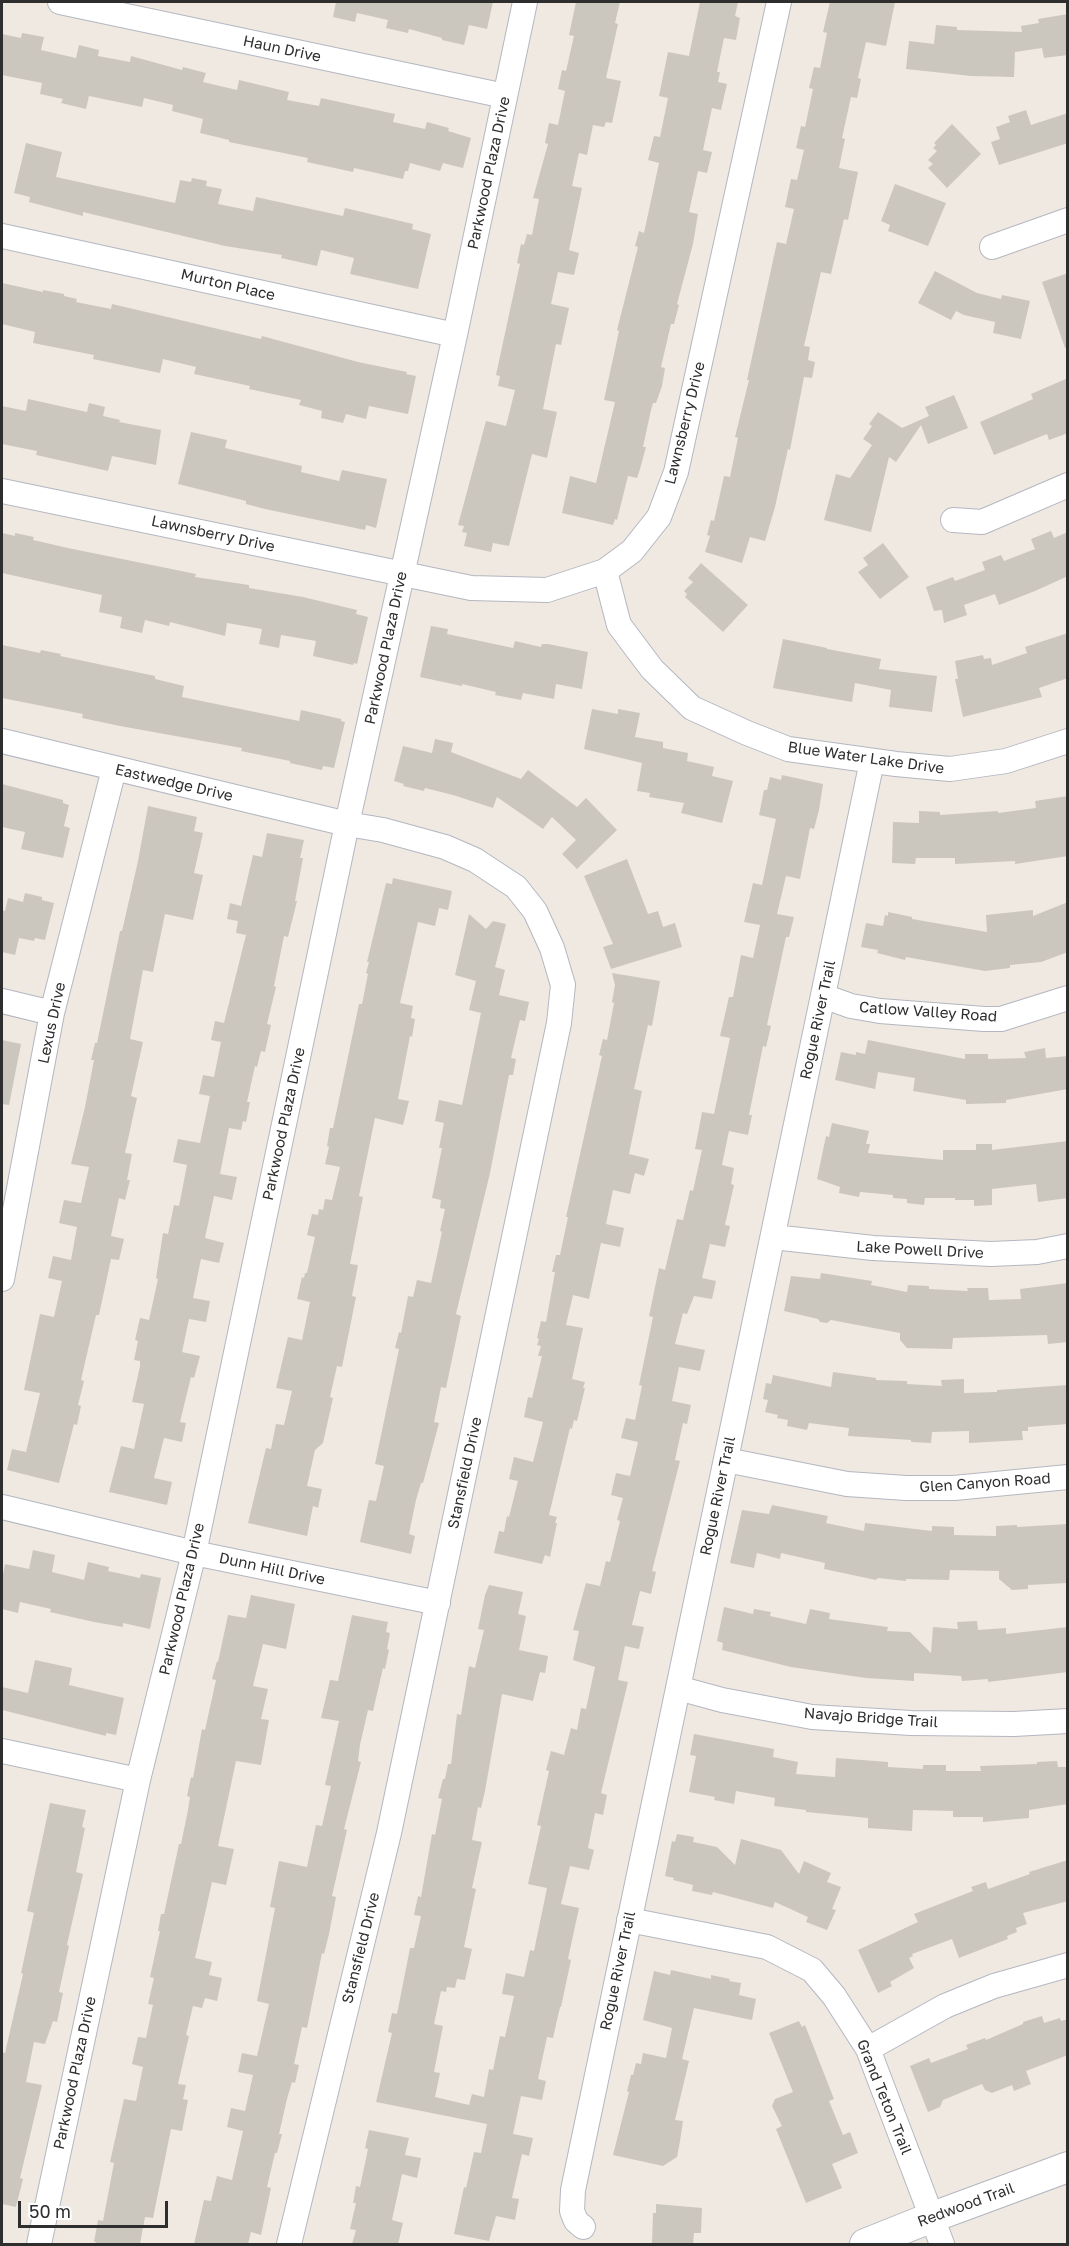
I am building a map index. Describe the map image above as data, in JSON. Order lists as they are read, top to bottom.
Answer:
{
  "streets": {
    "street": [
      "Haun Drive",
      "Parkwood Plaza Drive",
      "Murton Place",
      "Lawnsberry Drive",
      "Blue Water Lake Drive",
      "Eastwedge Drive",
      "Catlow Valley Road",
      "Rogue River Trail",
      "Lexus Drive",
      "Lake Powell Drive",
      "Stansfield Drive",
      "Glen Canyon Road",
      "Dunn Hill Drive",
      "Navajo Bridge Trail",
      "Grand Teton Trail",
      "Redwood Trail"
    ]
  },
  "crossings": [
    ["Haun Drive", "Parkwood Plaza Drive"],
    ["Parkwood Plaza Drive", "Murton Place"],
    ["Parkwood Plaza Drive", "Lawnsberry Drive"],
    ["Parkwood Plaza Drive", "Eastwedge Drive"],
    ["Parkwood Plaza Drive", "Stansfield Drive"],
    ["Parkwood Plaza Drive", "Dunn Hill Drive"],
    ["Lawnsberry Drive", "Blue Water Lake Drive"],
    ["Blue Water Lake Drive", "Rogue River Trail"],
    ["Eastwedge Drive", "Lexus Drive"],
    ["Eastwedge Drive", "Stansfield Drive"],
    ["Catlow Valley Road", "Rogue River Trail"],
    ["Rogue River Trail", "Lake Powell Drive"],
    ["Rogue River Trail", "Glen Canyon Road"],
    ["Rogue River Trail", "Navajo Bridge Trail"],
    ["Rogue River Trail", "Grand Teton Trail"],
    ["Stansfield Drive", "Dunn Hill Drive"],
    ["Grand Teton Trail", "Redwood Trail"]
  ],
  "scale_bar": "50 m"
}
